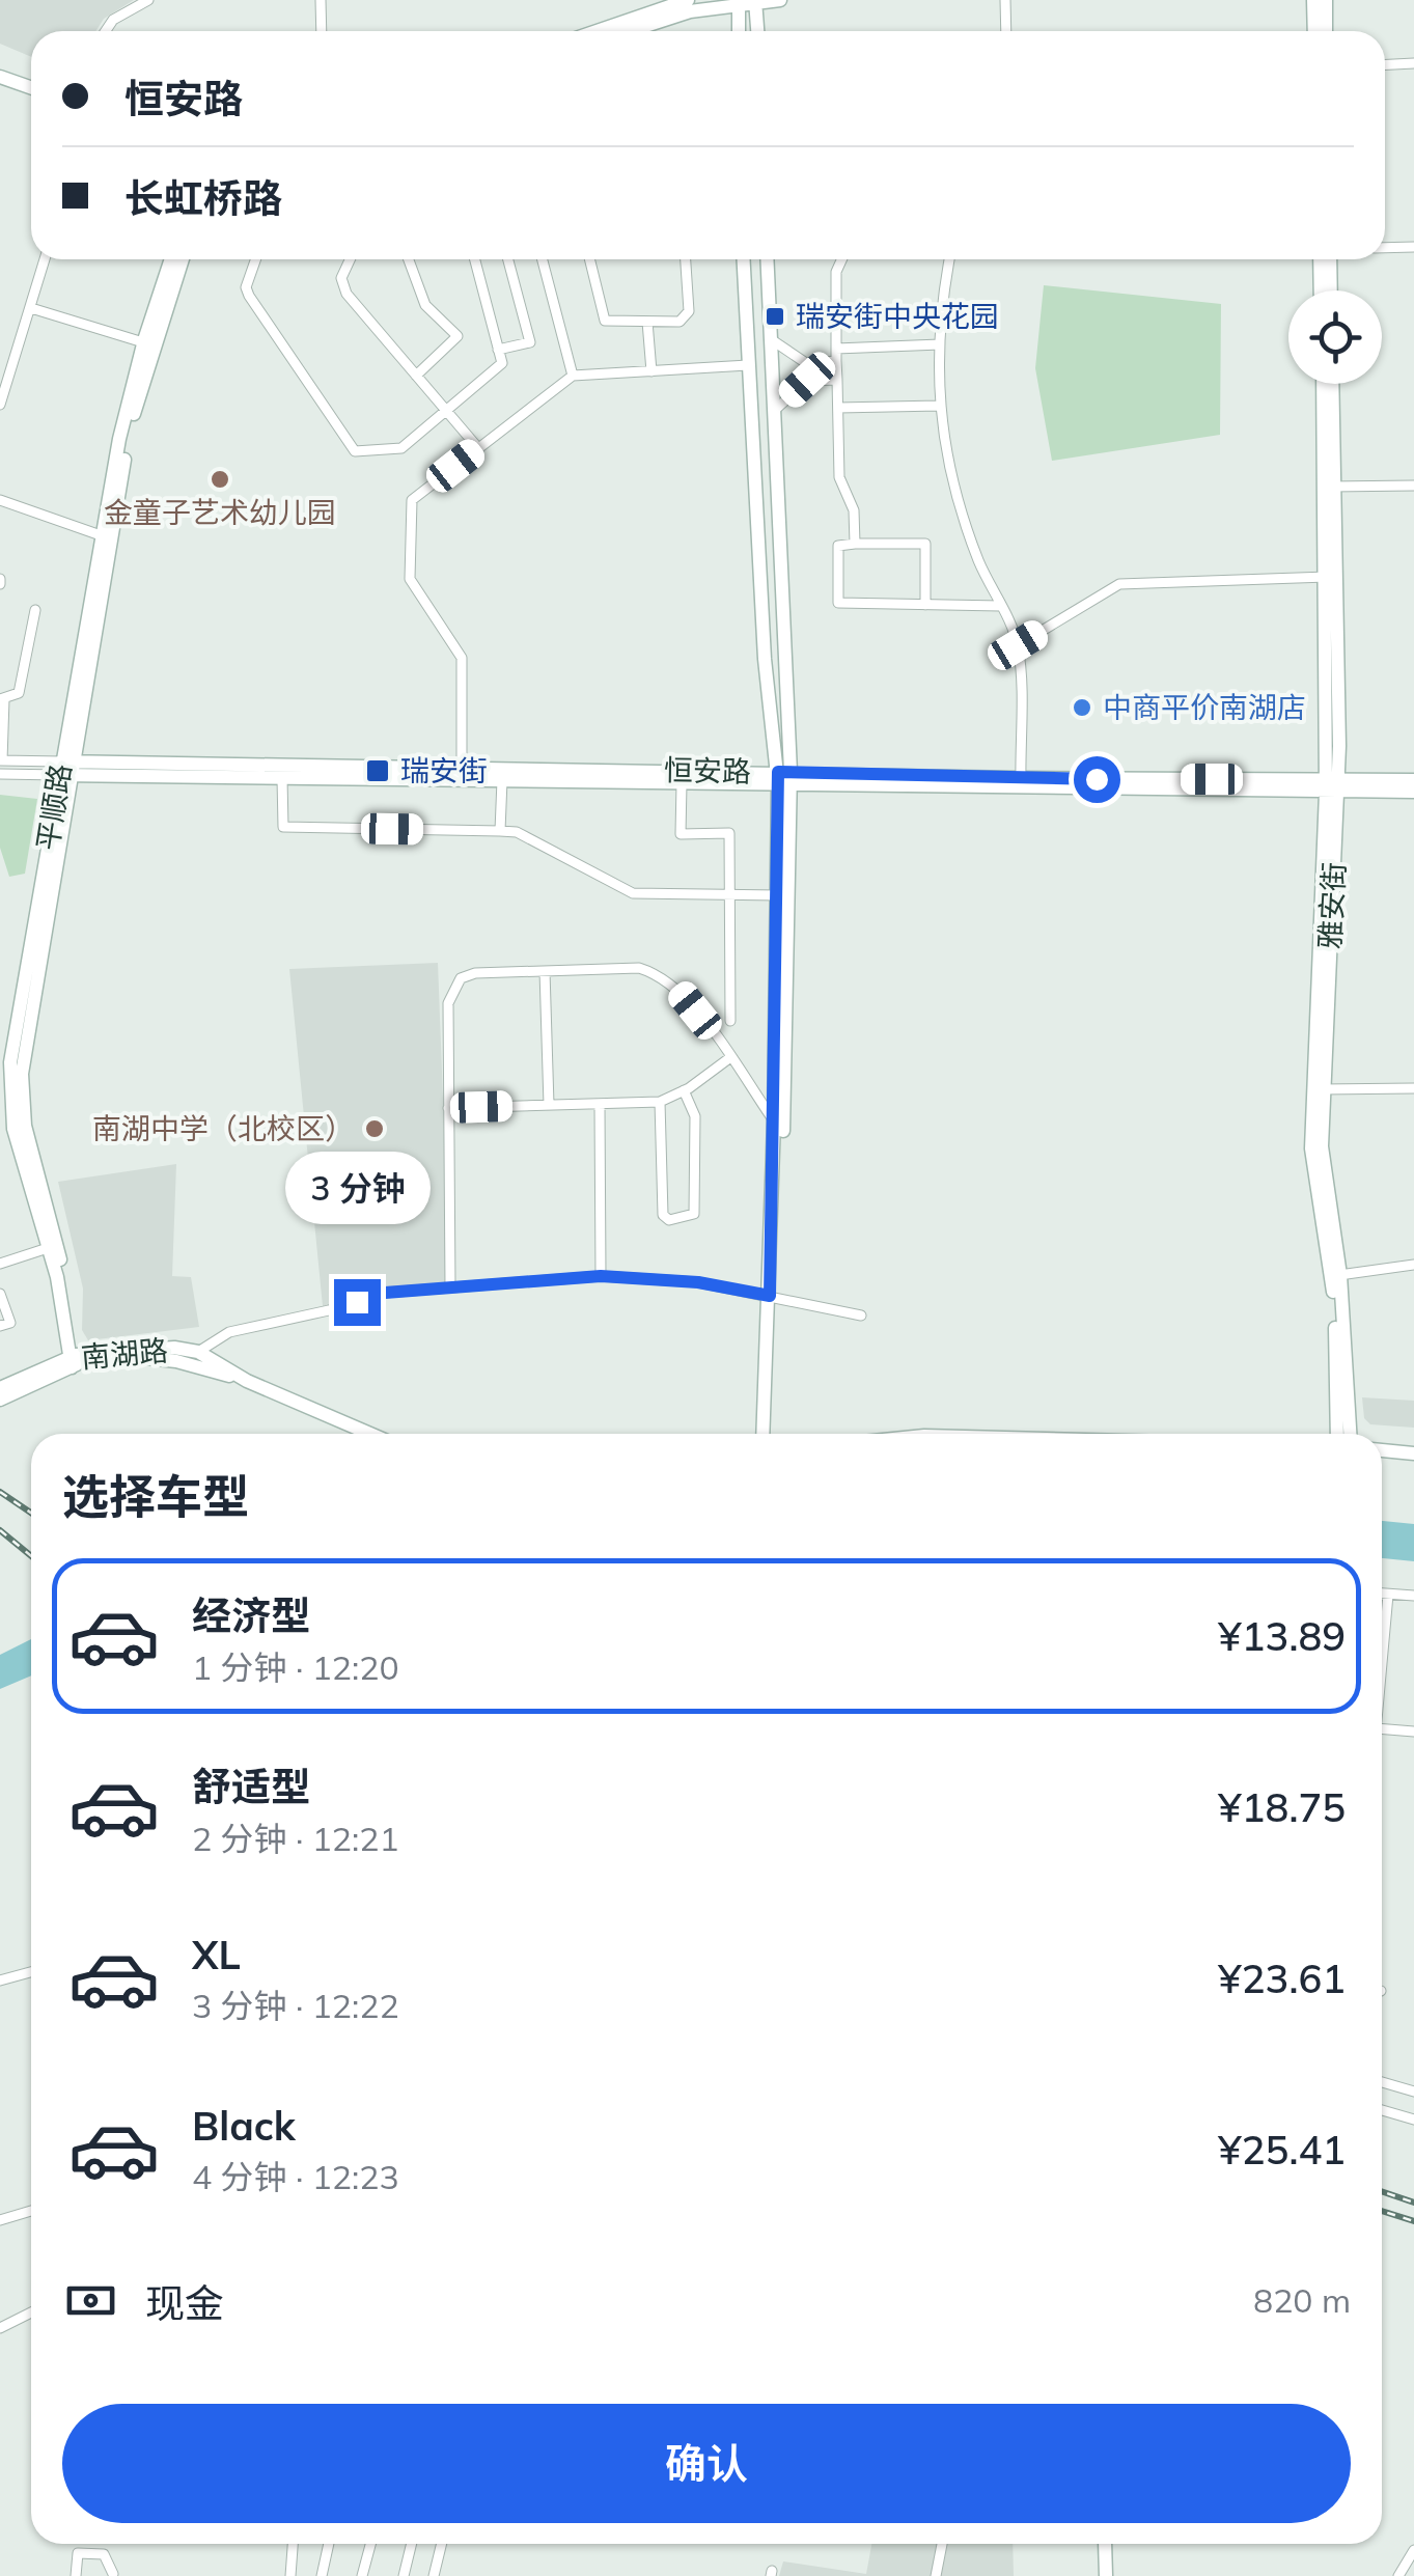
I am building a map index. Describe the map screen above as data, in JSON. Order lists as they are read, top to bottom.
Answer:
{
  "streets": {
    "main road": [
      "恒安路",
      "平顺路",
      "雅安街",
      "南湖路"
    ]
  },
  "crossings": [
    ["恒安路", "平顺路"],
    ["恒安路", "雅安街"],
    ["平顺路", "南湖路"]
  ],
  "places": {
    "transit": ["瑞安街中央花园", "瑞安街"],
    "other": ["金童子艺术幼儿园", "中商平价南湖店", "南湖中学（北校区）"]
  },
  "page": {
    "banner": ["恒安路", "长虹桥路"],
    "bubble": "3 分钟",
    "heading": "选择车型",
    "list": [
      {
        "name": "经济型",
        "note": "1 分钟 · 12:20",
        "value": "¥13.89"
      },
      {
        "name": "舒适型",
        "note": "2 分钟 · 12:21",
        "value": "¥18.75"
      },
      {
        "name": "XL",
        "note": "3 分钟 · 12:22",
        "value": "¥23.61"
      },
      {
        "name": "Black",
        "note": "4 分钟 · 12:23",
        "value": "¥25.41"
      }
    ],
    "pay": ["现金", "820 m"],
    "buttons": "确认"
  }
}
